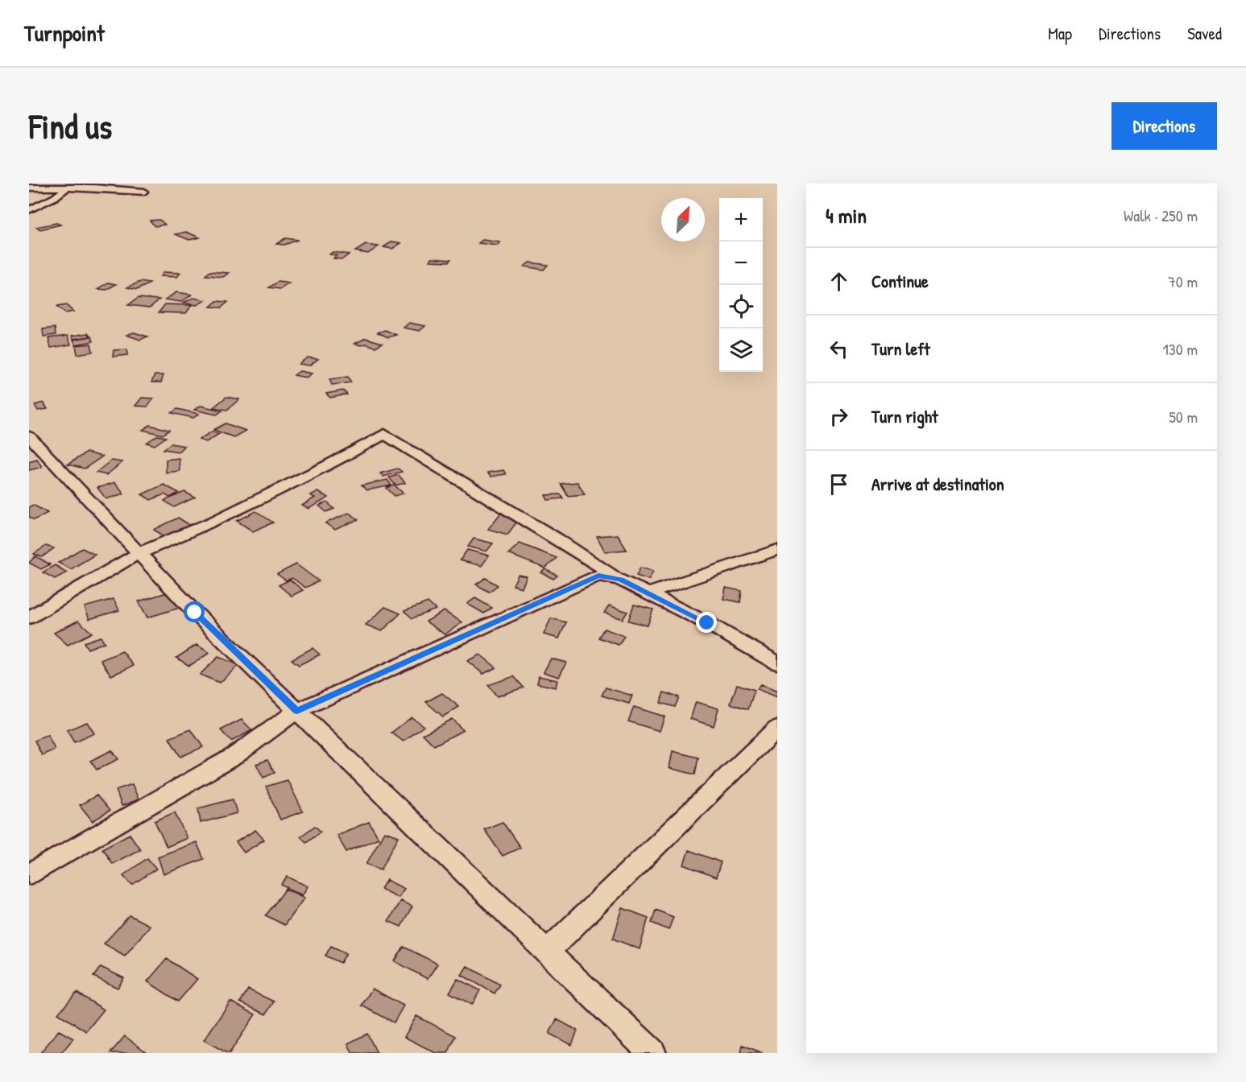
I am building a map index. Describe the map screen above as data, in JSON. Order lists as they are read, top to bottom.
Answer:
{
  "north": "top right",
  "page": {
    "header": "Turnpoint",
    "nav": ["Map", "Directions", "Saved"],
    "buttons": "Directions",
    "title": "Find us",
    "heading": ["4 min", "Walk · 250 m"],
    "map_buttons": ["+", "−"],
    "list": [
      ["Continue", "70 m"],
      ["Turn left", "130 m"],
      ["Turn right", "50 m"],
      "Arrive at destination"
    ]
  }
}
